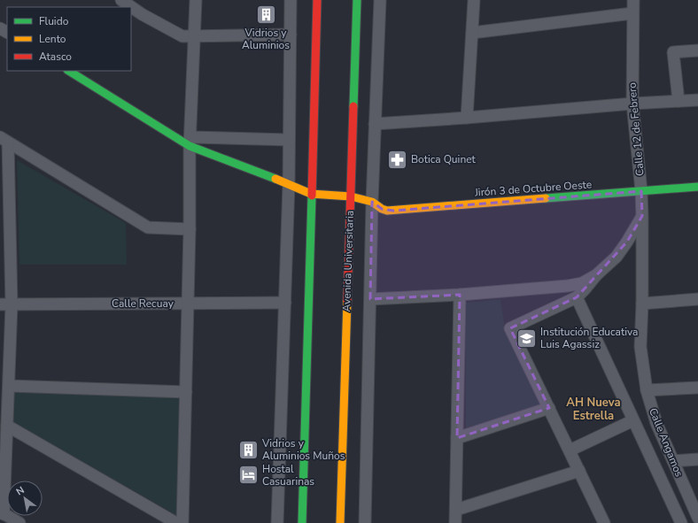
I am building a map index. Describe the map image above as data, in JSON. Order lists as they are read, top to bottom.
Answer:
{
  "streets": {
    "main road": ["Jirón 3 de Octubre Oeste", "Avenida Universitaria"],
    "street": ["Calle 12 de Febrero", "Calle Recuay", "Calle Angamos"]
  },
  "crossings": [
    ["Calle 12 de Febrero", "Jirón 3 de Octubre Oeste"],
    ["Calle 12 de Febrero", "Calle Angamos"],
    ["Jirón 3 de Octubre Oeste", "Avenida Universitaria"]
  ],
  "districts": ["AH Nueva Estrella"],
  "places": {
    "building": ["Vidrios y Aluminios", "Vidrios y Aluminios Muños"],
    "pharmacy": ["Botica Quinet"],
    "school or university": ["Institución Educativa Luis Agassiz"],
    "hotel": ["Hostal Casuarinas"]
  },
  "legend": ["Fluido", "Lento", "Atasco"],
  "north": "top left"
}
